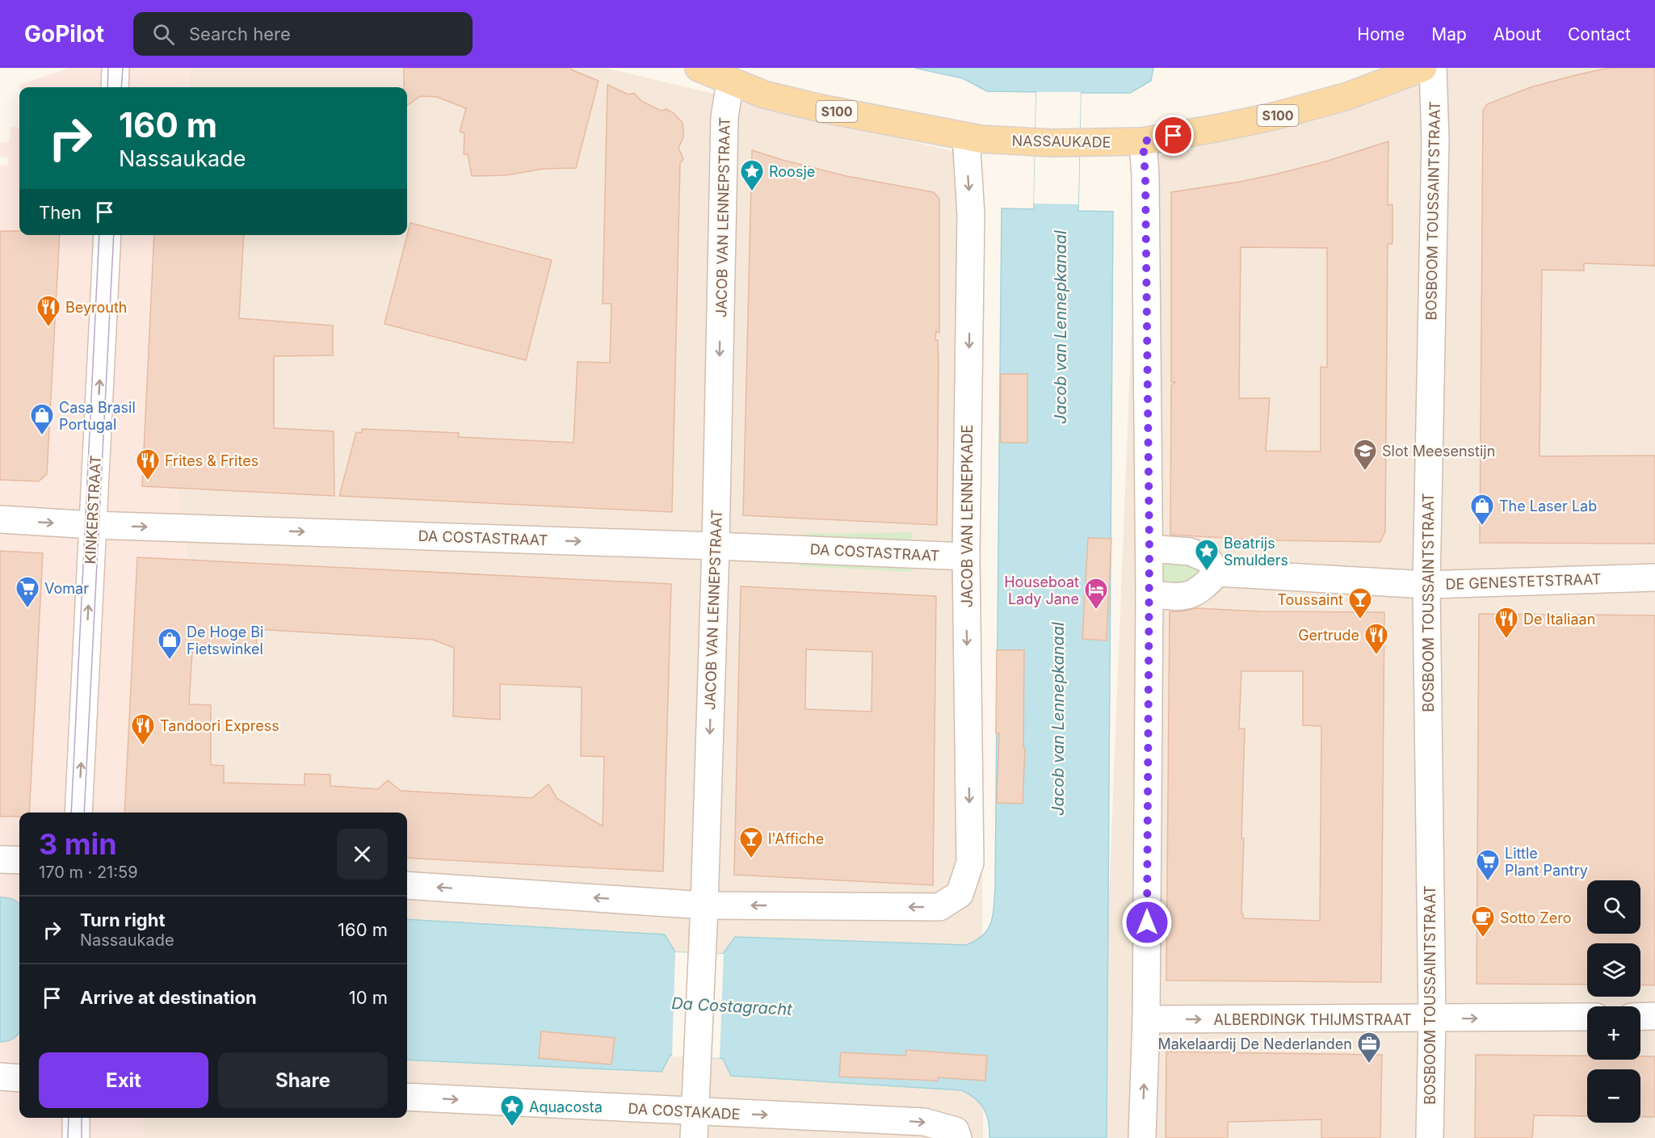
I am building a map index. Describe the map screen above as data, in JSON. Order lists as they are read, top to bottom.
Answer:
{
  "streets": {
    "main road": ["S100", "NASSAUKADE"],
    "street": [
      "BOSBOOM TOUSSAINTSTRAAT",
      "JACOB VAN LENNEPSTRAAT",
      "KINKERSTRAAT",
      "JACOB VAN LENNEPKADE",
      "DA COSTASTRAAT",
      "DE GENESTETSTRAAT",
      "ALBERDINGK THIJMSTRAAT",
      "DA COSTAKADE"
    ]
  },
  "crossings": [
    ["NASSAUKADE", "JACOB VAN LENNEPSTRAAT"],
    ["NASSAUKADE", "JACOB VAN LENNEPKADE"],
    ["BOSBOOM TOUSSAINTSTRAAT", "DE GENESTETSTRAAT"],
    ["BOSBOOM TOUSSAINTSTRAAT", "ALBERDINGK THIJMSTRAAT"],
    ["JACOB VAN LENNEPSTRAAT", "JACOB VAN LENNEPKADE"],
    ["JACOB VAN LENNEPSTRAAT", "DA COSTASTRAAT"],
    ["JACOB VAN LENNEPSTRAAT", "DA COSTAKADE"],
    ["KINKERSTRAAT", "DA COSTASTRAAT"],
    ["JACOB VAN LENNEPKADE", "DA COSTASTRAAT"]
  ],
  "one_way": [
    "JACOB VAN LENNEPSTRAAT",
    "KINKERSTRAAT",
    "DA COSTASTRAAT",
    "ALBERDINGK THIJMSTRAAT"
  ],
  "water": ["Jacob van Lennepkanaal", "Da Costagracht"],
  "places": {
    "place": ["Roosje", "Beatrijs Smulders", "Aquacosta"],
    "restaurant": [
      "Beyrouth",
      "Frites & Frites",
      "De Italiaan",
      "Gertrude",
      "Tandoori Express"
    ],
    "shop": ["Casa Brasil Portugal", "The Laser Lab", "De Hoge Bi Fietswinkel"],
    "school or university": ["Slot Meesenstijn"],
    "supermarket": ["Vomar", "Little Plant Pantry"],
    "hotel": ["Houseboat Lady Jane"],
    "bar": ["Toussaint", "l'Affiche"],
    "cafe": ["Sotto Zero"],
    "office": ["Makelaardij De Nederlanden"]
  },
  "page": {
    "header": "GoPilot",
    "search": "Search here",
    "nav": [
      "Home",
      "Map",
      "About",
      "Contact"
    ],
    "turn": ["160 m", "Nassaukade"],
    "then": "Then",
    "heading": ["3 min", "170 m · 21:59"],
    "map_buttons": ["+", "−"],
    "list": [
      {
        "name": "Turn right",
        "note": "Nassaukade",
        "value": "160 m"
      },
      {
        "name": "Arrive at destination",
        "value": "10 m"
      }
    ],
    "buttons": ["Exit", "Share"]
  }
}
